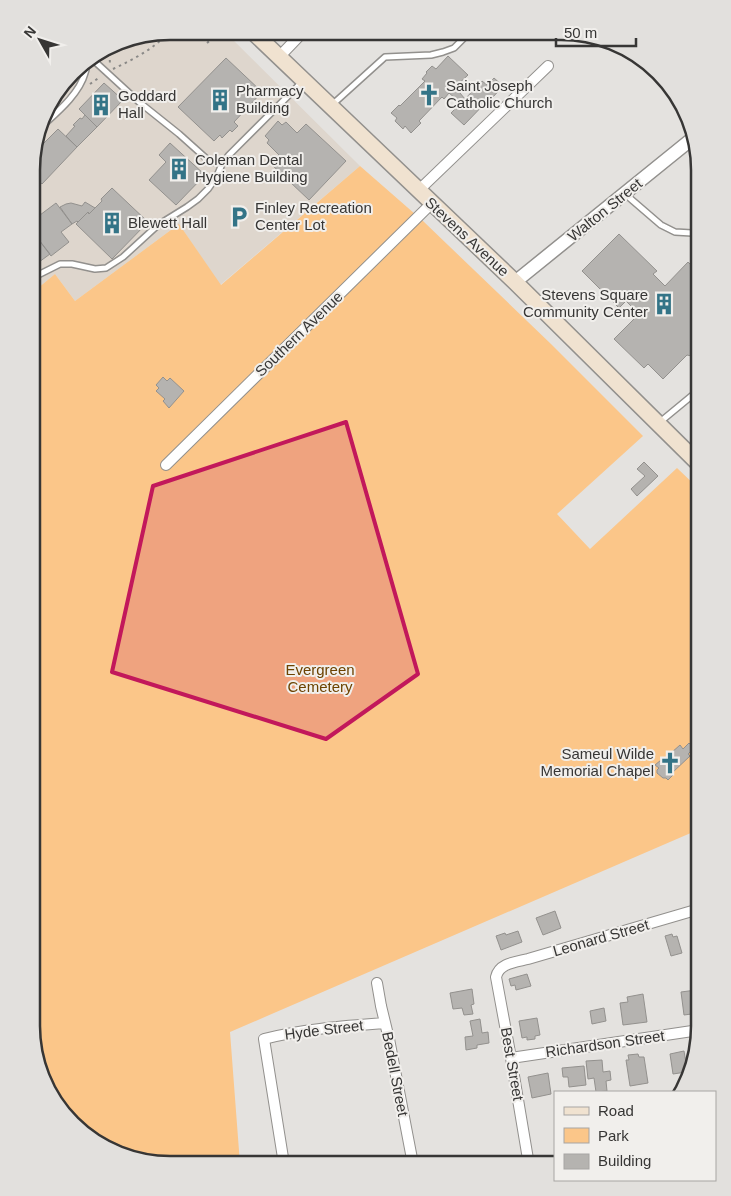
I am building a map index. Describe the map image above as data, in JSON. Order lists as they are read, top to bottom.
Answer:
{
  "streets": {
    "main road": ["Stevens Avenue"],
    "street": [
      "Walton Street",
      "Southern Avenue",
      "Leonard Street",
      "Hyde Street",
      "Richardson Street",
      "Best Street",
      "Bedell Street"
    ]
  },
  "crossings": [
    ["Walton Street", "Stevens Avenue"],
    ["Stevens Avenue", "Southern Avenue"],
    ["Leonard Street", "Best Street"],
    ["Hyde Street", "Bedell Street"],
    ["Richardson Street", "Best Street"]
  ],
  "parks": ["Evergreen Cemetery"],
  "places": {
    "church": ["Saint Joseph Catholic Church", "Sameul Wilde Memorial Chapel"],
    "building": [
      "Pharmacy Building",
      "Goddard Hall",
      "Coleman Dental Hygiene Building",
      "Blewett Hall",
      "Stevens Square Community Center"
    ],
    "parking": ["Finley Recreation Center Lot"]
  },
  "legend": ["Road", "Park", "Building"],
  "scale_bar": "50 m",
  "north": "top left"
}
